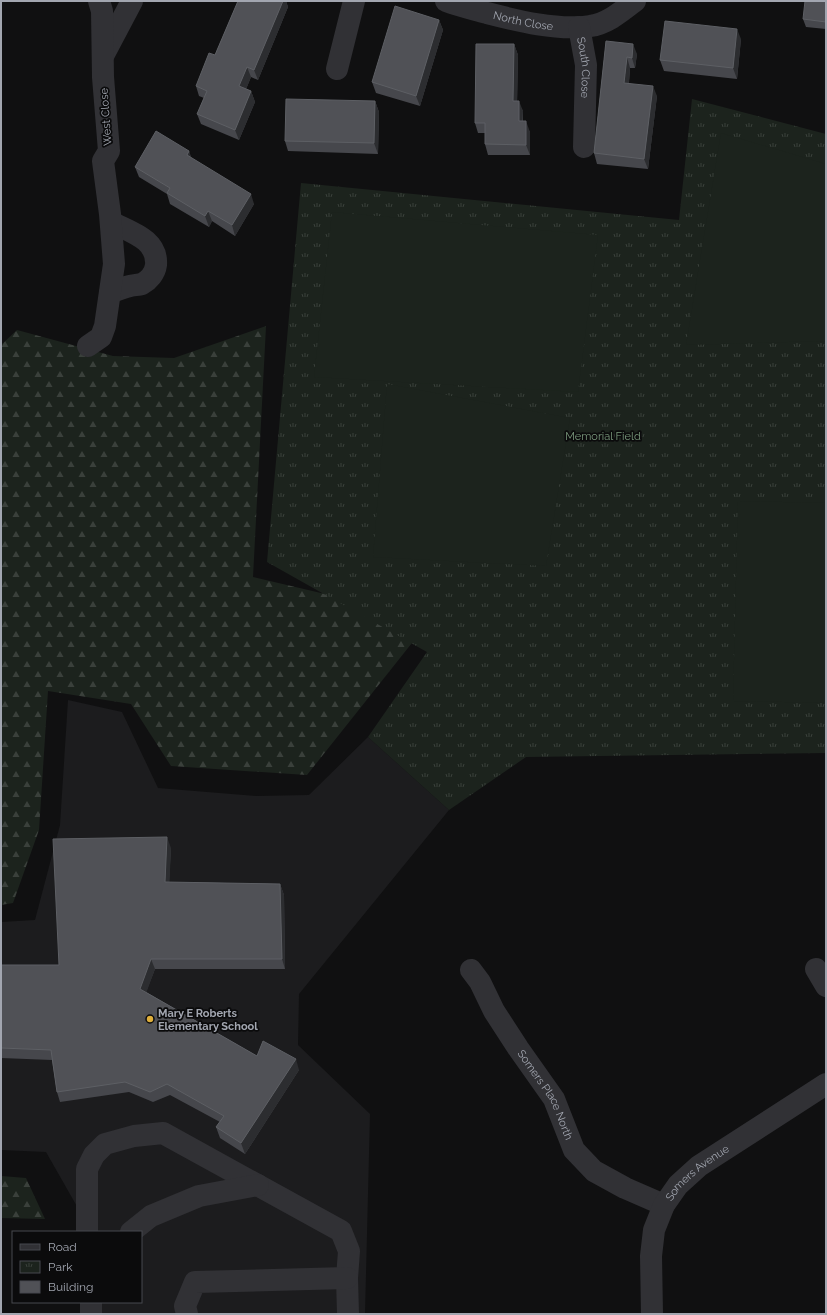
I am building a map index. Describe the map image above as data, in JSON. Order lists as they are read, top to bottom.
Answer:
{
  "streets": {
    "street": [
      "North Close",
      "South Close",
      "West Close",
      "Somers Place North",
      "Somers Avenue"
    ]
  },
  "crossings": [
    ["North Close", "South Close"],
    ["Somers Place North", "Somers Avenue"]
  ],
  "parks": ["Memorial Field"],
  "places": ["Mary E Roberts Elementary School"],
  "legend": ["Road", "Park", "Building"]
}
